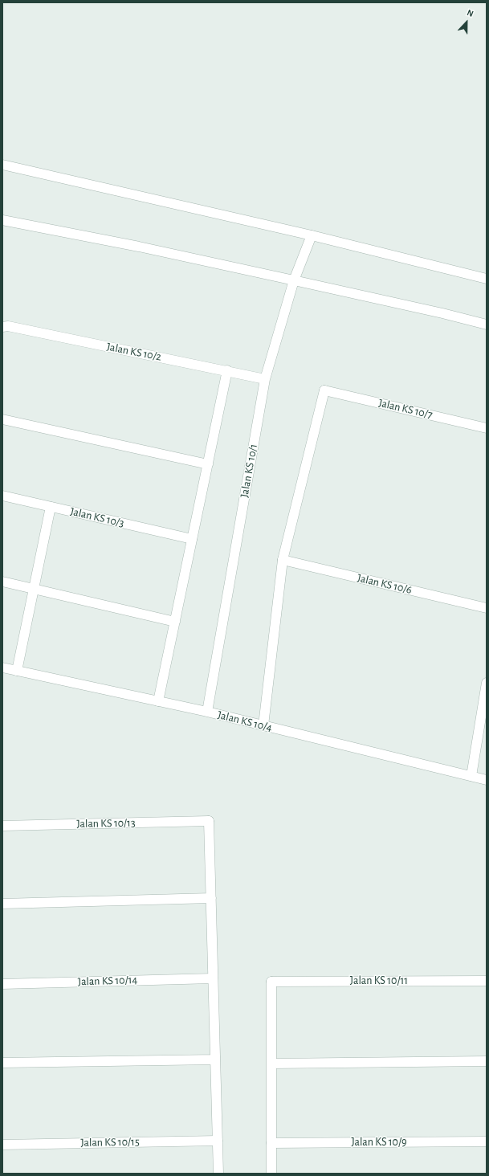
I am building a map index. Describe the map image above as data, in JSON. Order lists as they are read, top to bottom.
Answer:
{
  "streets": {
    "street": [
      "Jalan KS 10/2",
      "Jalan KS 10/7",
      "Jalan KS 10/1",
      "Jalan KS 10/3",
      "Jalan KS 10/6",
      "Jalan KS 10/4",
      "Jalan KS 10/13",
      "Jalan KS 10/14",
      "Jalan KS 10/11",
      "Jalan KS 10/15",
      "Jalan KS 10/9"
    ]
  },
  "crossings": [
    ["Jalan KS 10/2", "Jalan KS 10/1"],
    ["Jalan KS 10/7", "Jalan KS 10/6"],
    ["Jalan KS 10/1", "Jalan KS 10/4"]
  ],
  "north": "top"
}
